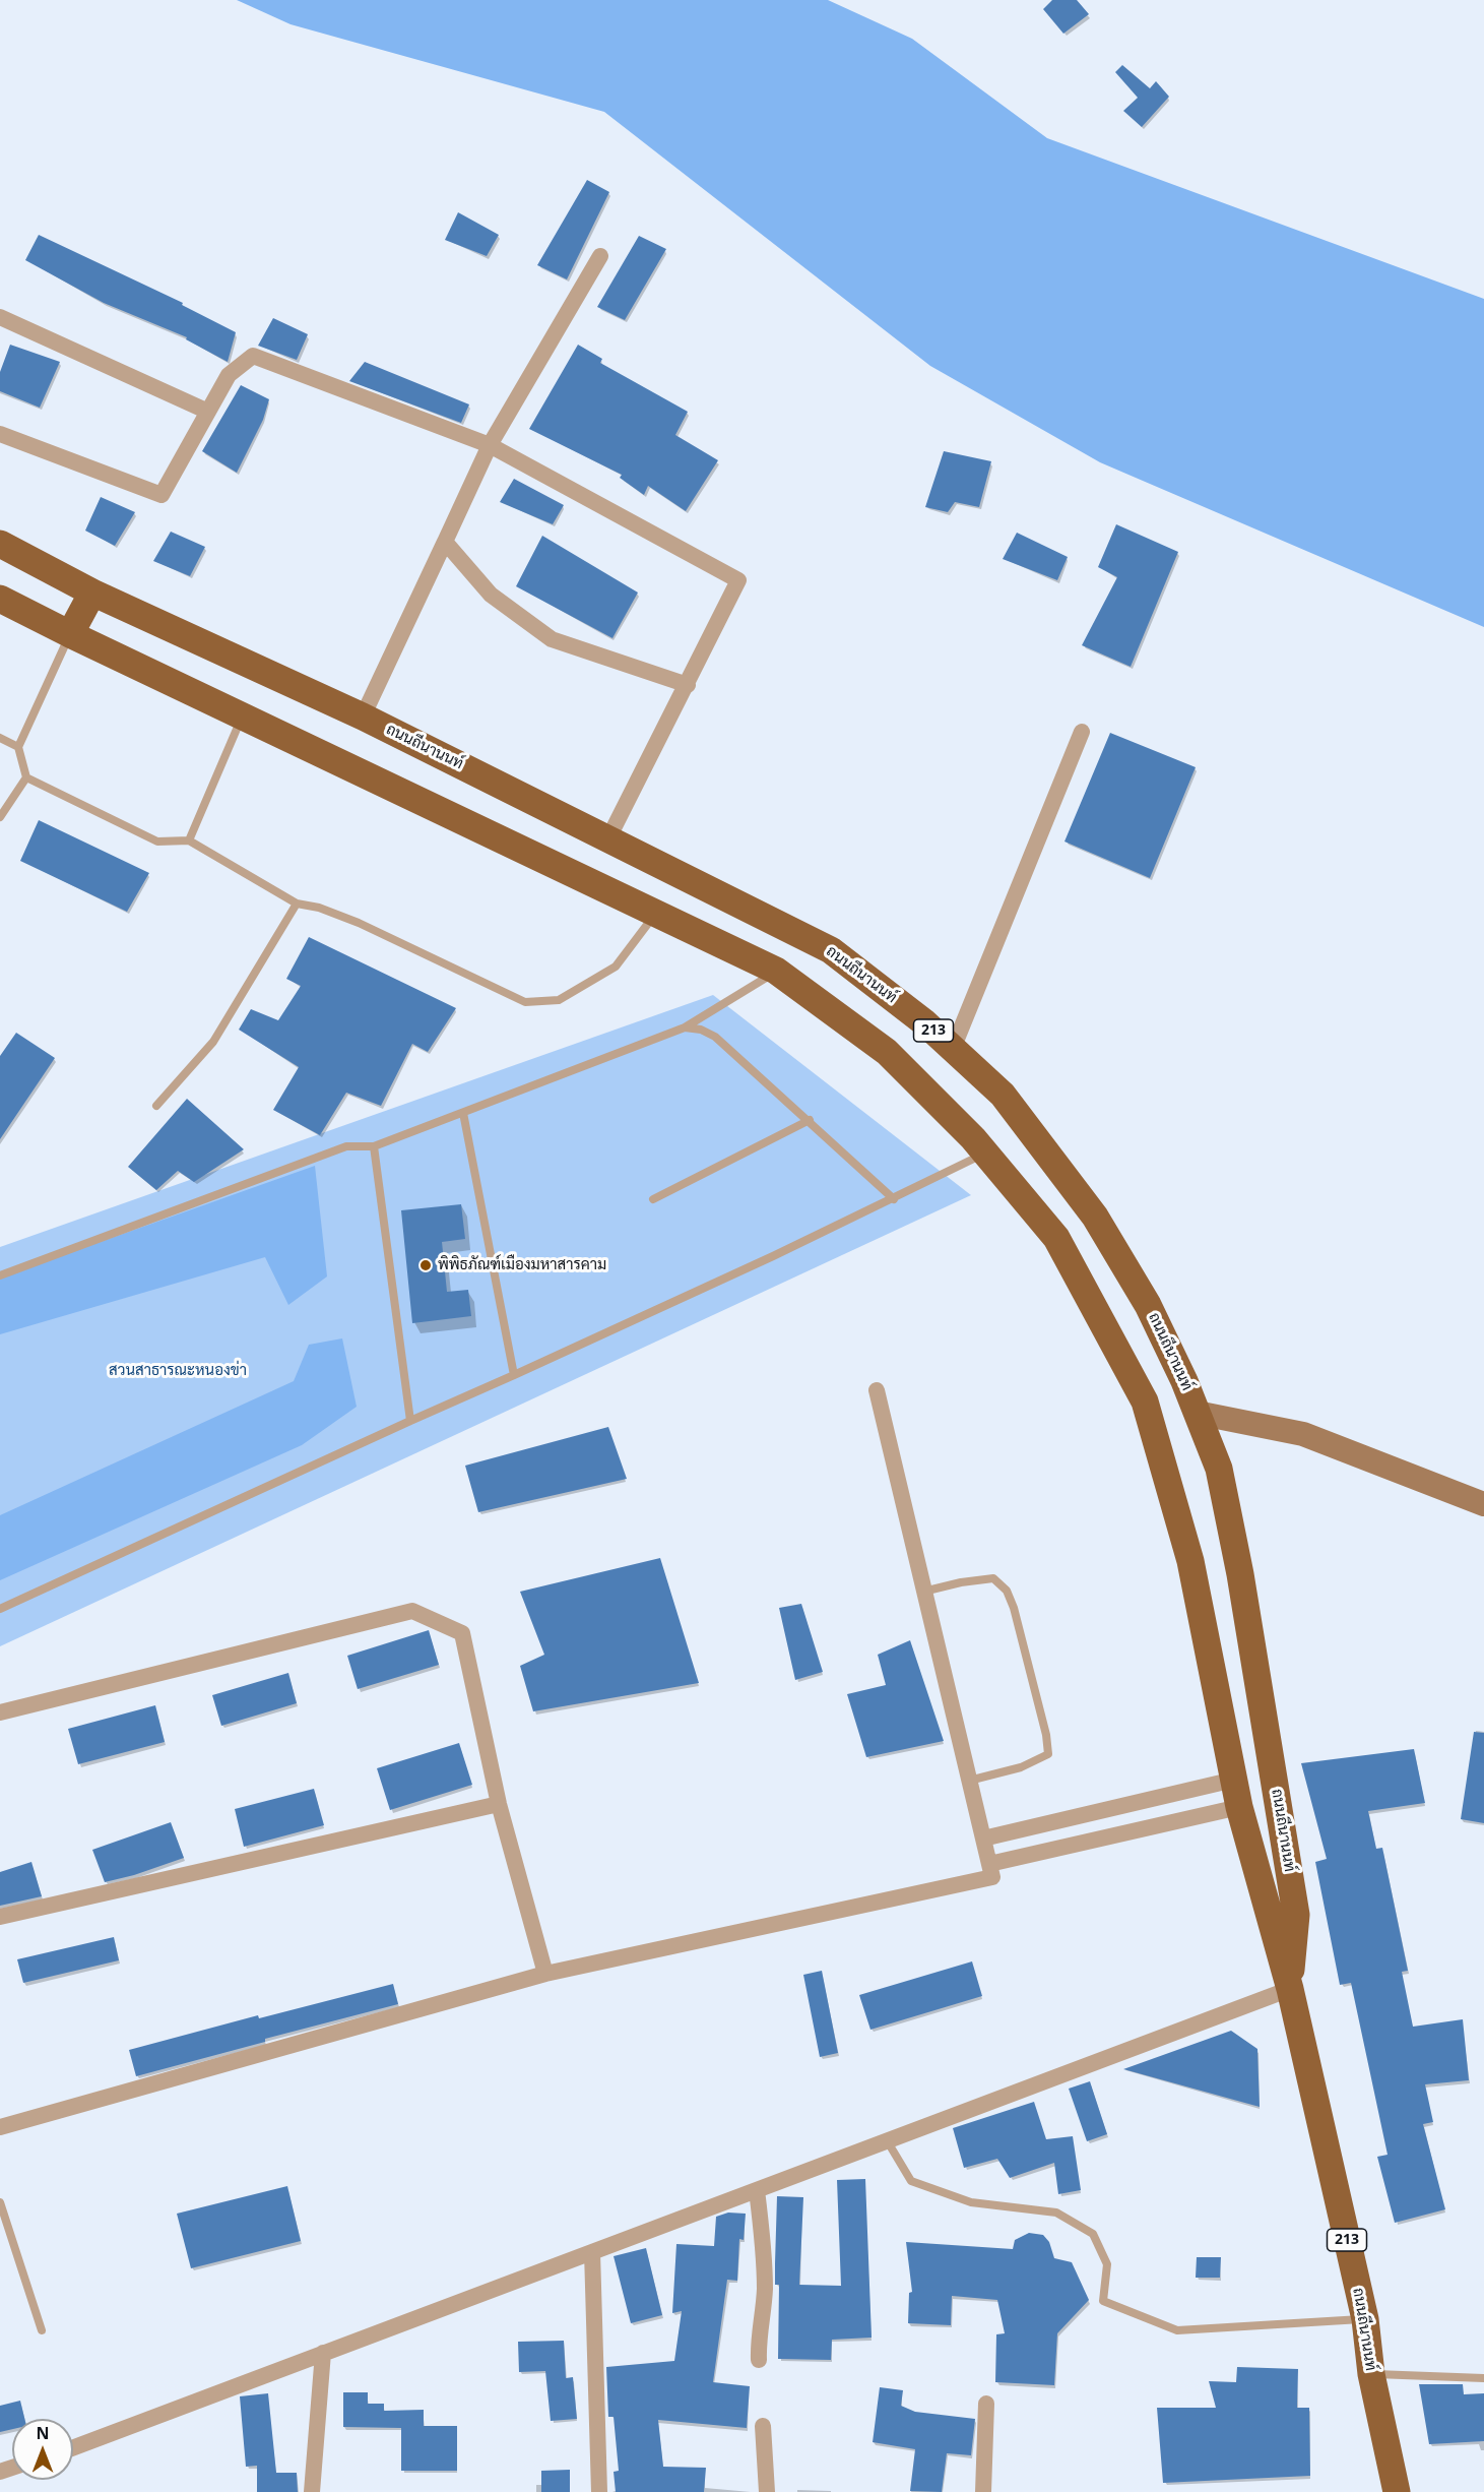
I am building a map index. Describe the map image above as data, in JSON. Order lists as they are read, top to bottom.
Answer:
{
  "streets": {
    "main road": ["ถนนถีนานนท์", "213"]
  },
  "parks": ["สวนสาธารณะหนองข่า"],
  "places": ["พิพิธภัณฑ์เมืองมหาสารคาม"],
  "north": "top"
}
